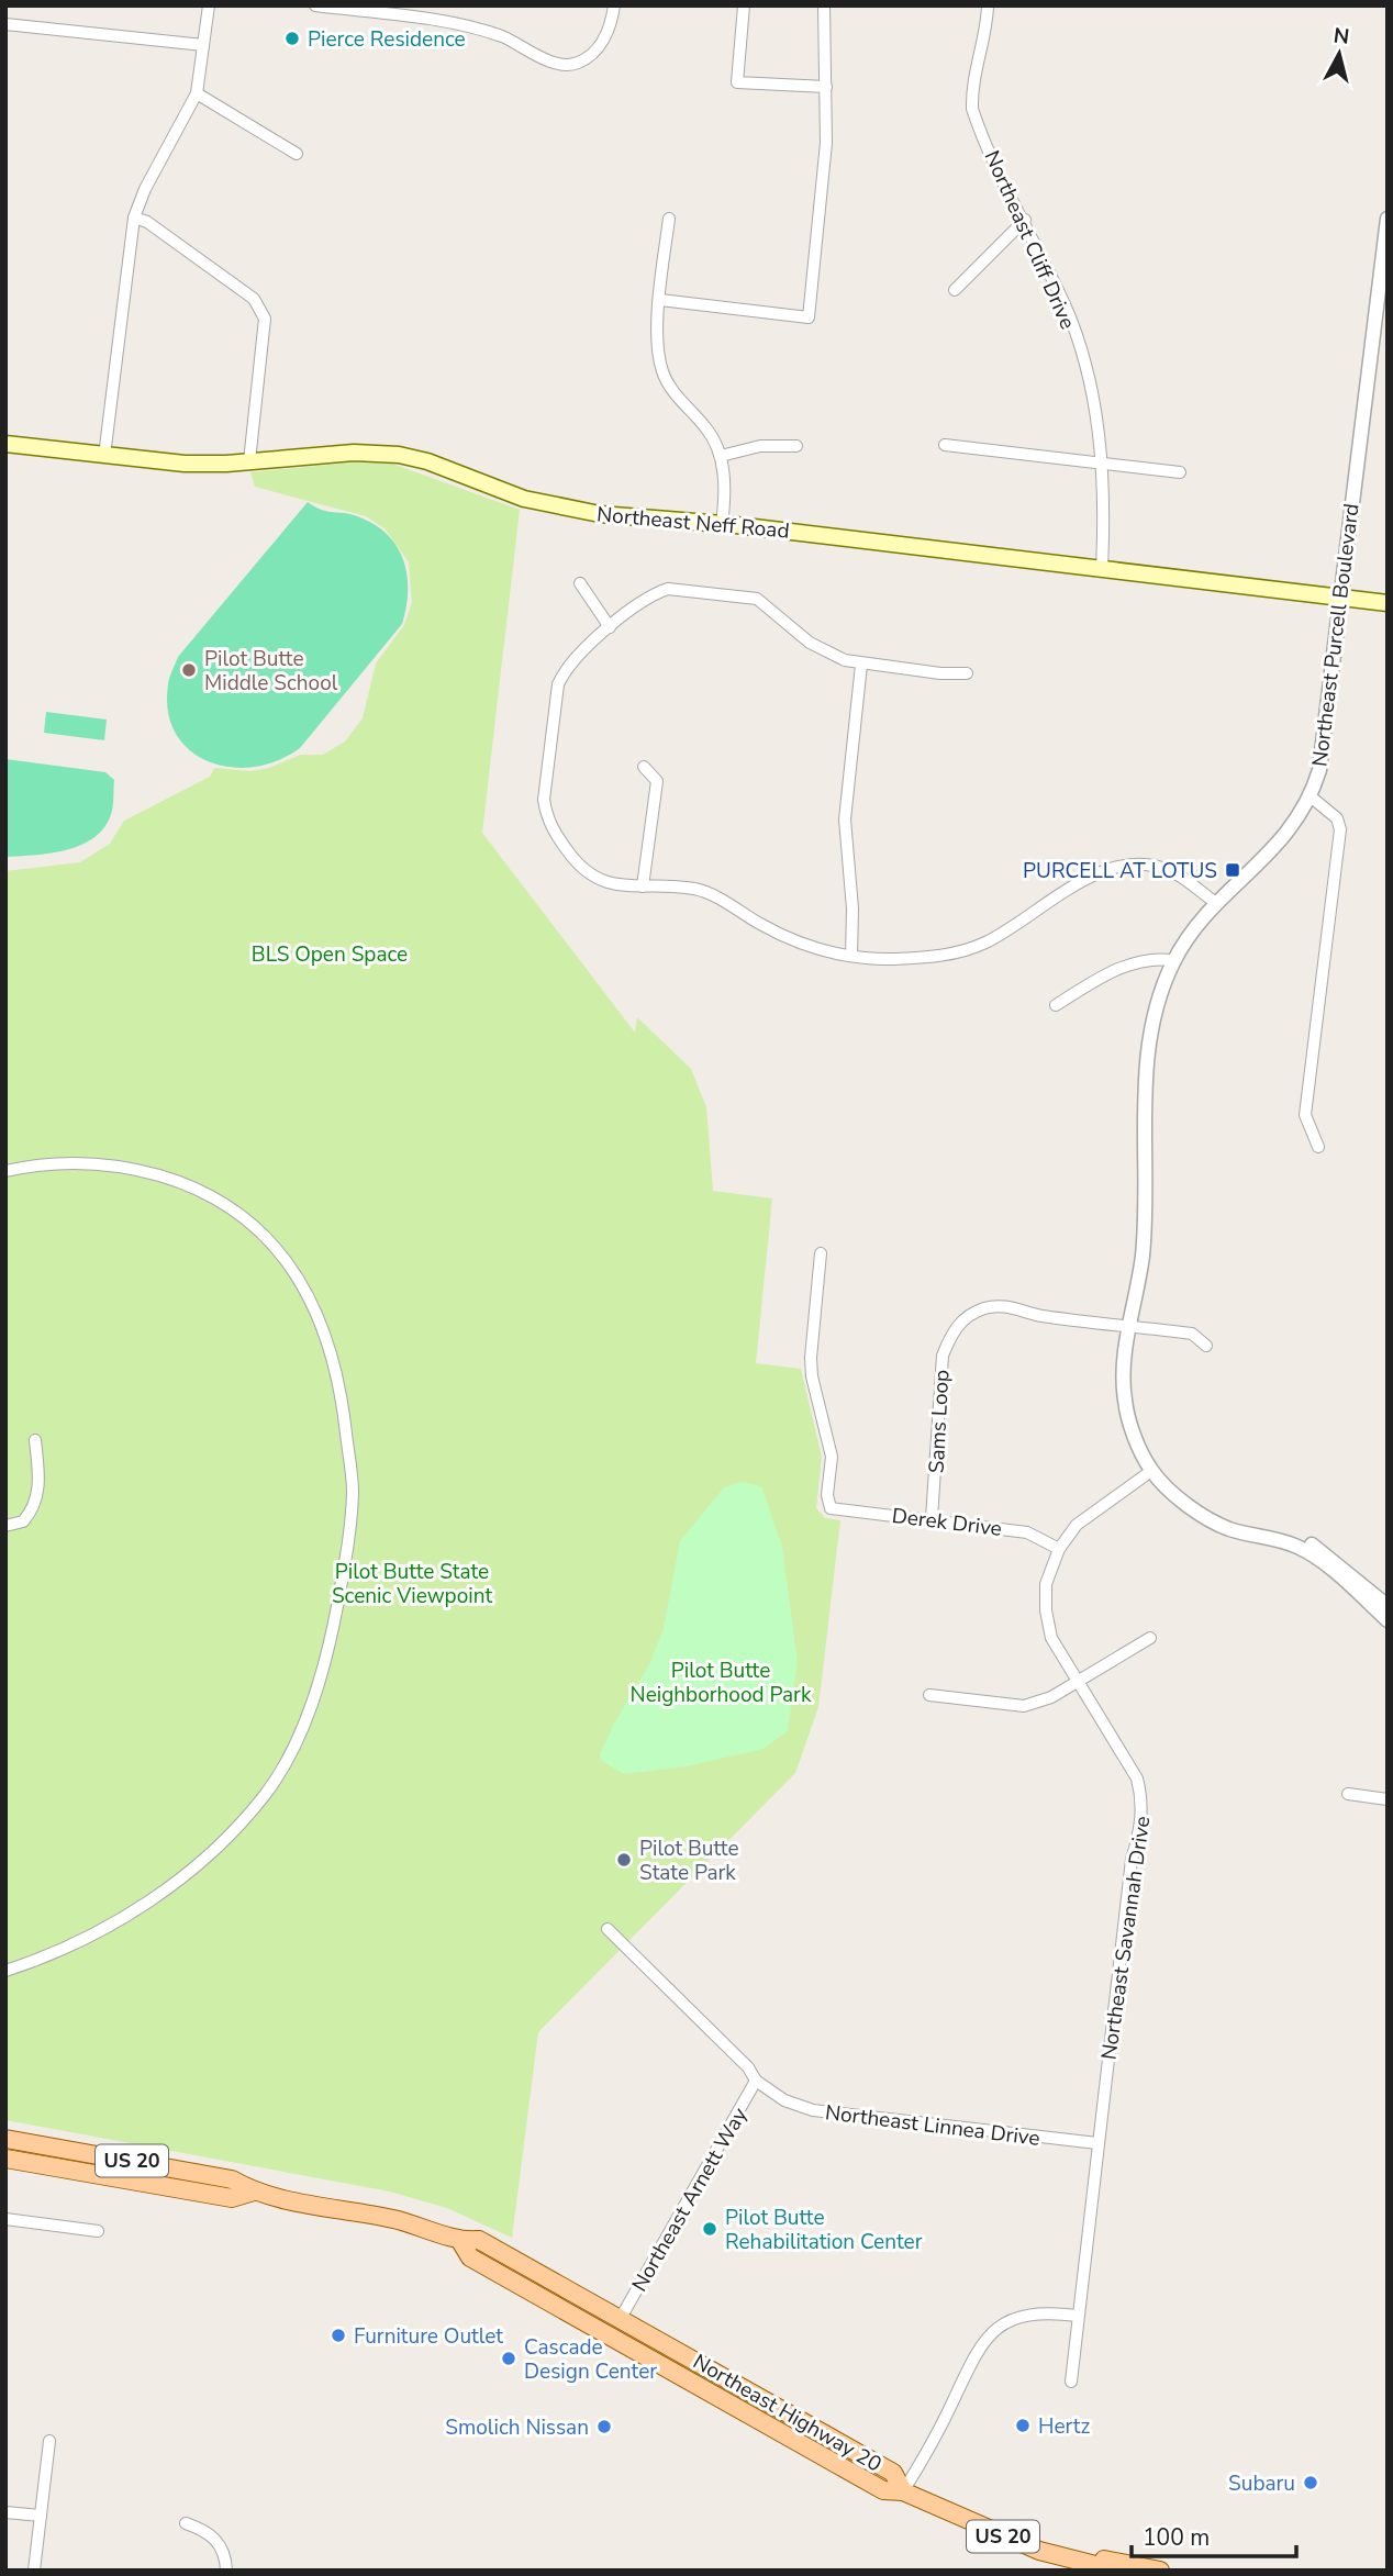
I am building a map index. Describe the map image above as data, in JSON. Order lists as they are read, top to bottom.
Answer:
{
  "streets": {
    "main road": ["Northeast Neff Road", "US 20", "Northeast Highway 20"],
    "street": [
      "Northeast Cliff Drive",
      "Northeast Purcell Boulevard",
      "Sams Loop",
      "Derek Drive",
      "Northeast Savannah Drive",
      "Northeast Linnea Drive",
      "Northeast Arnett Way"
    ]
  },
  "crossings": [
    ["Northeast Cliff Drive", "Northeast Neff Road"],
    ["Northeast Neff Road", "Northeast Purcell Boulevard"],
    ["Northeast Purcell Boulevard", "Sams Loop"],
    ["Northeast Purcell Boulevard", "Northeast Savannah Drive"],
    ["Sams Loop", "Derek Drive"],
    ["Derek Drive", "Northeast Savannah Drive"],
    ["Northeast Savannah Drive", "Northeast Linnea Drive"],
    ["Northeast Linnea Drive", "Northeast Arnett Way"],
    ["Northeast Arnett Way", "Northeast Highway 20"]
  ],
  "parks": ["BLS Open Space", "Pilot Butte State Scenic Viewpoint", "Pilot Butte Neighborhood Park"],
  "places": {
    "other": [
      "Pierce Residence",
      "Pilot Butte Middle School",
      "Pilot Butte State Park",
      "Pilot Butte Rehabilitation Center",
      "Furniture Outlet",
      "Cascade Design Center",
      "Hertz",
      "Smolich Nissan",
      "Subaru"
    ],
    "transit": ["PURCELL AT LOTUS"]
  },
  "scale_bar": "100 m",
  "north": "top"
}
